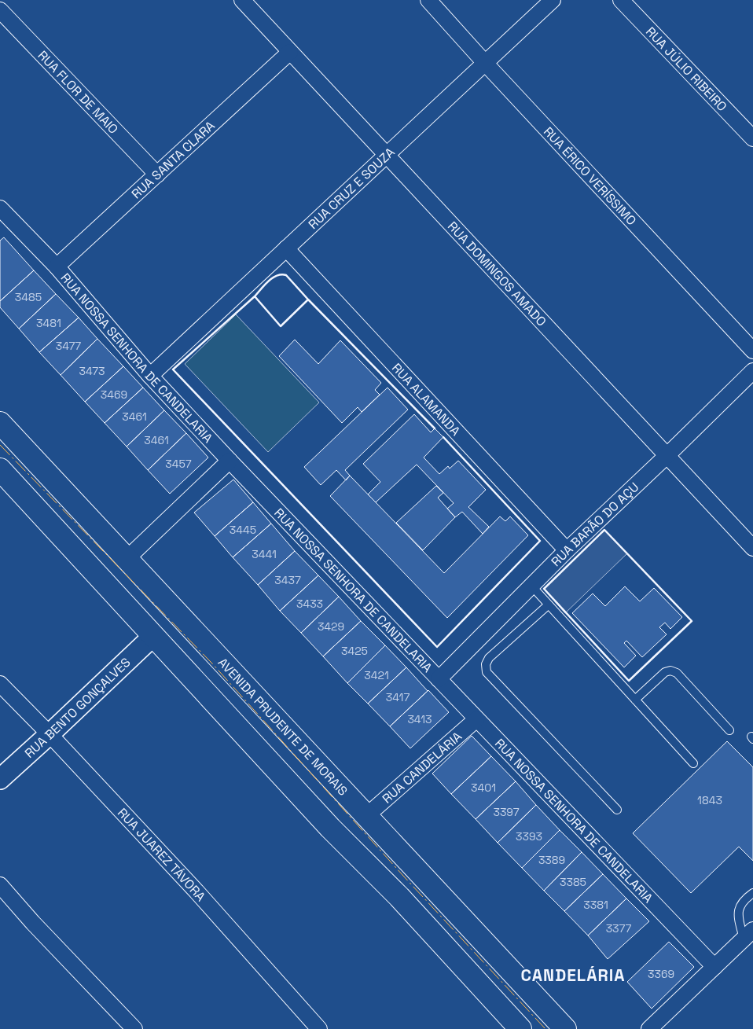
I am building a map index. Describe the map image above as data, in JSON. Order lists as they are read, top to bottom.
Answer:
{
  "streets": {
    "main road": ["AVENIDA PRUDENTE DE MORAIS"],
    "street": [
      "RUA JÚLIO RIBEIRO",
      "RUA FLOR DE MAIO",
      "RUA SANTA CLARA",
      "RUA ÉRICO VERÍSSIMO",
      "RUA CRUZ E SOUZA",
      "RUA DOMINGOS AMADO",
      "RUA NOSSA SENHORA DE CANDELARIA",
      "RUA ALAMANDA",
      "RUA BARÃO DO AÇU",
      "RUA BENTO GONÇALVES",
      "RUA CANDELÁRIA",
      "RUA JUAREZ TÁVORA"
    ]
  },
  "crossings": [
    ["RUA FLOR DE MAIO", "RUA SANTA CLARA"],
    ["RUA SANTA CLARA", "RUA DOMINGOS AMADO"],
    ["RUA SANTA CLARA", "RUA NOSSA SENHORA DE CANDELARIA"],
    ["RUA ÉRICO VERÍSSIMO", "RUA CRUZ E SOUZA"],
    ["RUA CRUZ E SOUZA", "RUA DOMINGOS AMADO"],
    ["RUA CRUZ E SOUZA", "RUA NOSSA SENHORA DE CANDELARIA"],
    ["RUA CRUZ E SOUZA", "RUA ALAMANDA"],
    ["RUA DOMINGOS AMADO", "RUA BARÃO DO AÇU"],
    ["RUA NOSSA SENHORA DE CANDELARIA", "RUA BARÃO DO AÇU"],
    ["RUA NOSSA SENHORA DE CANDELARIA", "RUA CANDELÁRIA"],
    ["RUA ALAMANDA", "RUA BARÃO DO AÇU"],
    ["RUA BENTO GONÇALVES", "RUA JUAREZ TÁVORA"],
    ["AVENIDA PRUDENTE DE MORAIS", "RUA CANDELÁRIA"]
  ],
  "districts": ["CANDELÁRIA"],
  "house_numbers": [
    "3485",
    "3481",
    "3477",
    "3473",
    "3469",
    "3461",
    "3461",
    "3457",
    "3445",
    "3441",
    "3437",
    "3433",
    "3429",
    "3425",
    "3421",
    "3417",
    "3413",
    "3401",
    "1843",
    "3397",
    "3393",
    "3389",
    "3385",
    "3381",
    "3377",
    "3369"
  ]
}
